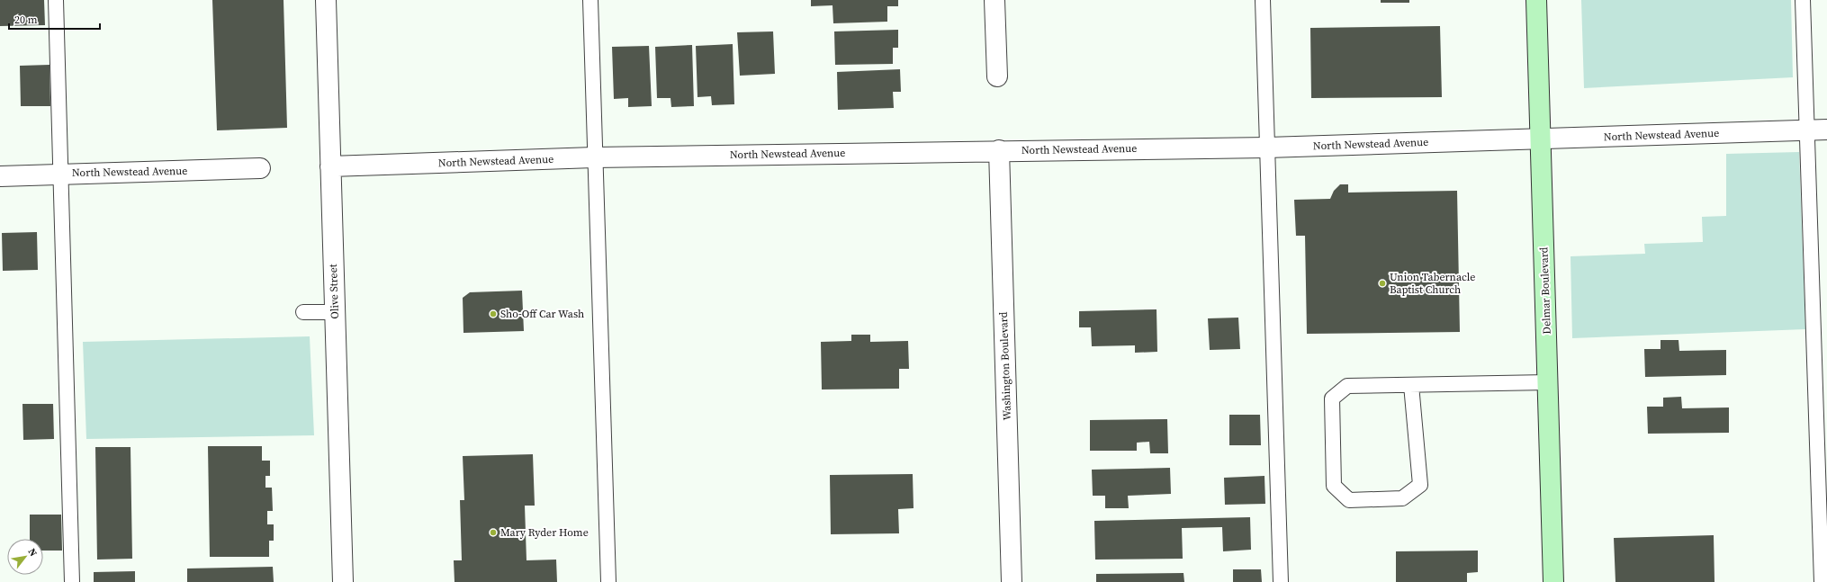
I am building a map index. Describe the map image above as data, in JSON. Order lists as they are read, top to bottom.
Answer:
{
  "streets": {
    "main road": ["Delmar Boulevard"],
    "street": ["North Newstead Avenue", "Olive Street", "Washington Boulevard"]
  },
  "crossings": [
    ["North Newstead Avenue", "Delmar Boulevard"],
    ["North Newstead Avenue", "Olive Street"],
    ["North Newstead Avenue", "Washington Boulevard"]
  ],
  "places": ["Union Tabernacle Baptist Church", "Sho-Off Car Wash", "Mary Ryder Home"],
  "scale_bar": "20 m",
  "north": "top right"
}
